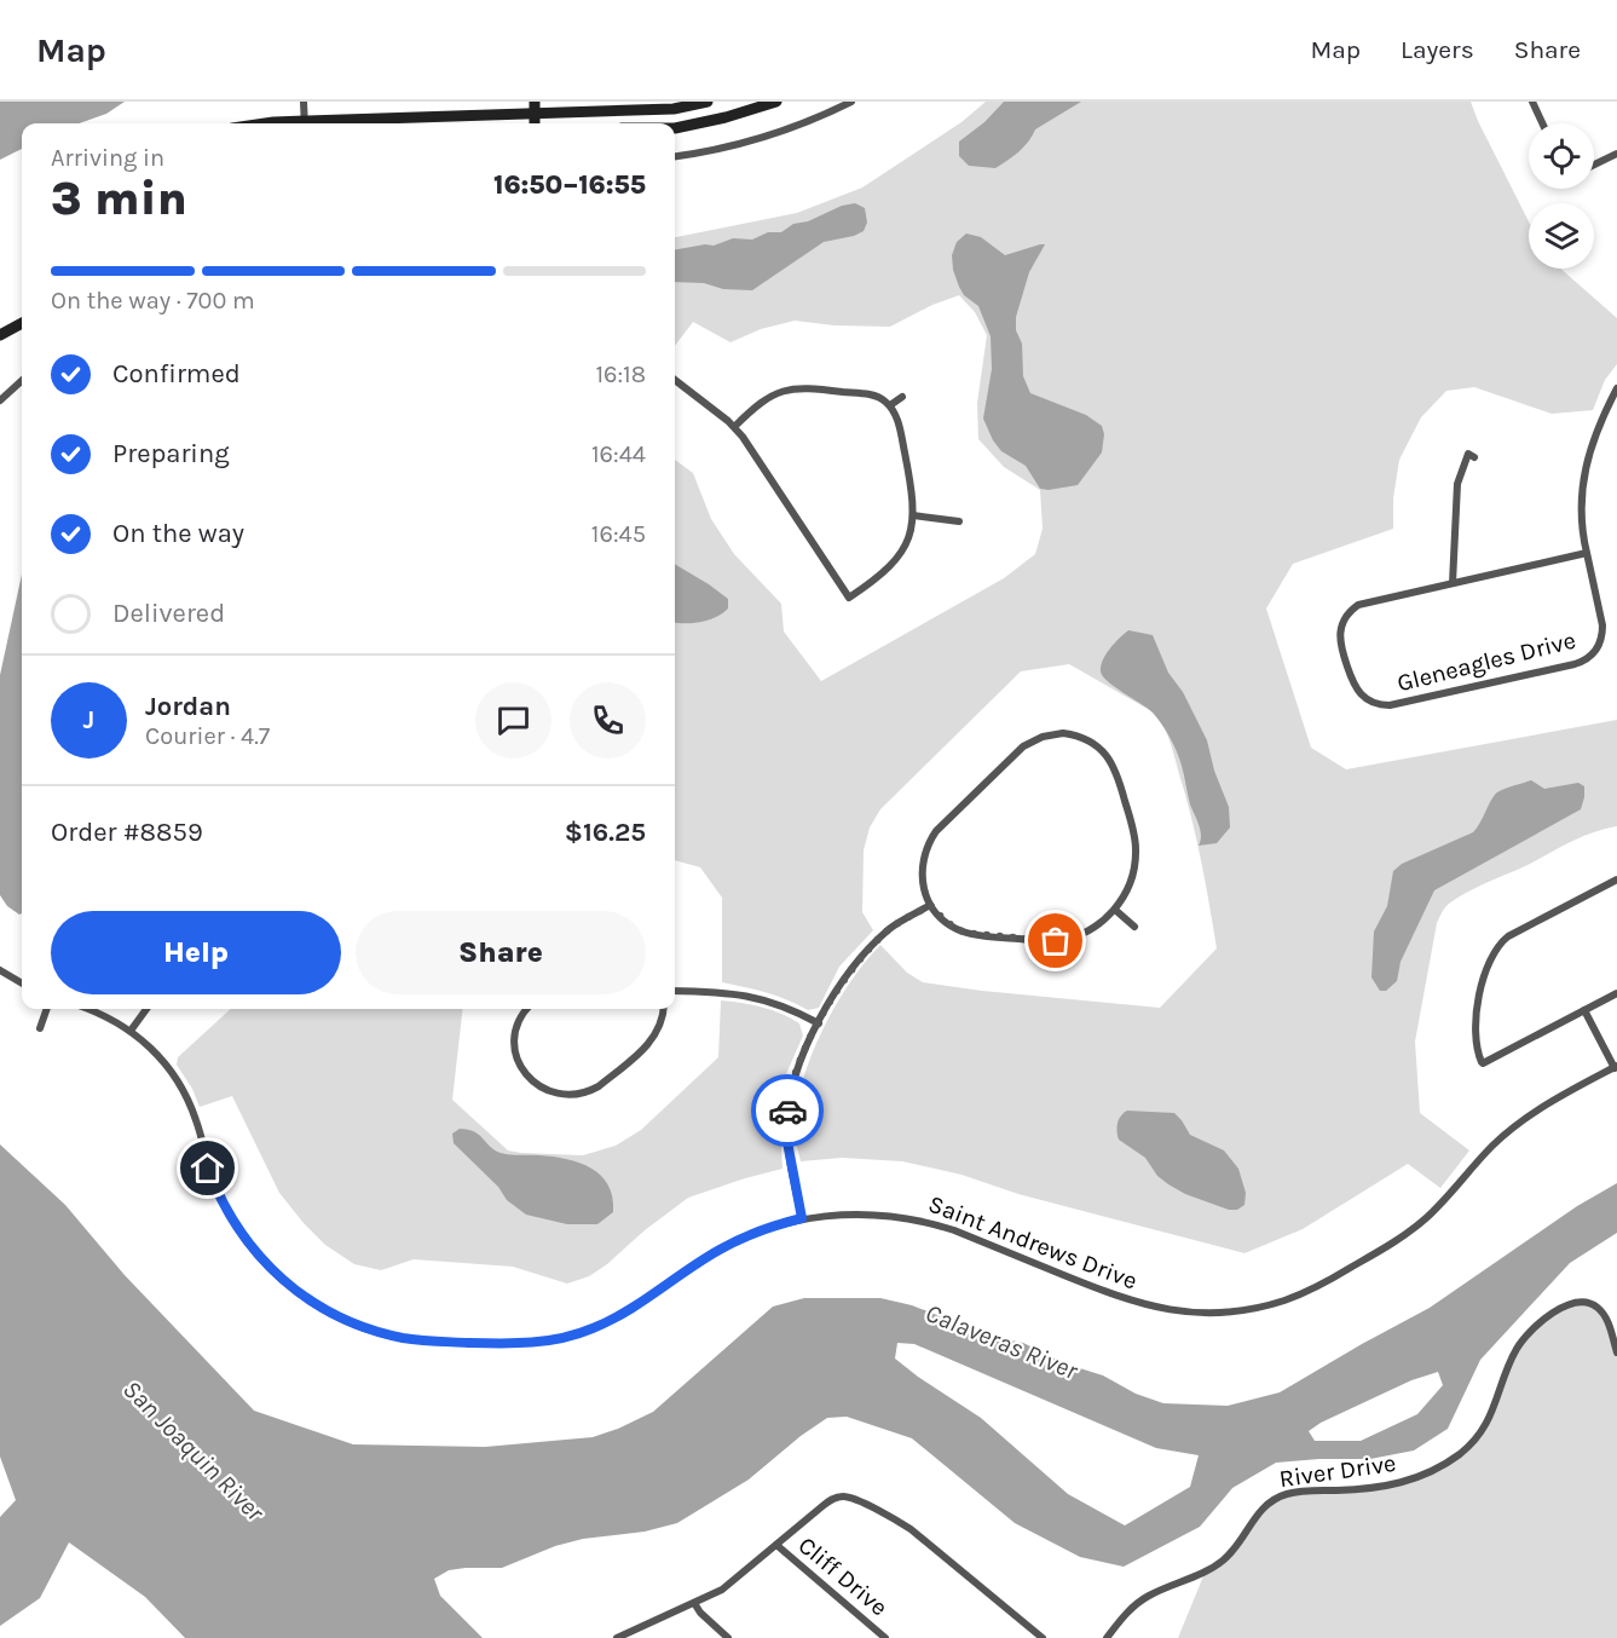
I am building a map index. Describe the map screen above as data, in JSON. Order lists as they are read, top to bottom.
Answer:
{
  "streets": {
    "street": [
      "Gleneagles Drive",
      "Saint Andrews Drive",
      "River Drive",
      "Cliff Drive"
    ]
  },
  "water": ["Calaveras River", "San Joaquin River"],
  "page": {
    "header": "Map",
    "nav": ["Map", "Layers", "Share"],
    "heading": ["3 min", "Arriving in", "16:50–16:55"],
    "panel": [
      "Jordan",
      "Courier · 4.7",
      "Order #8859",
      "$16.25"
    ],
    "bar": "On the way · 700 m",
    "list": [
      ["Confirmed", "16:18"],
      ["Preparing", "16:44"],
      ["On the way", "16:45"],
      "Delivered"
    ],
    "round": "J",
    "buttons": ["Help", "Share"]
  }
}
